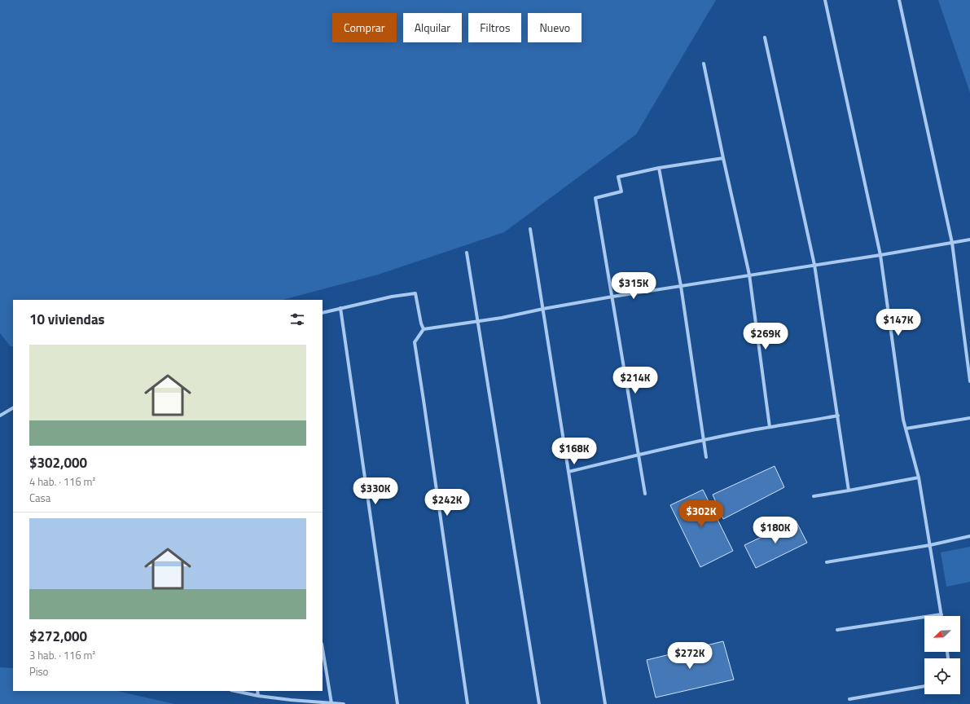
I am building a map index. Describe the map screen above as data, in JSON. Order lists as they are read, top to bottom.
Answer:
{
  "north": "bottom left",
  "page": {
    "chip": [
      "Comprar",
      "Alquilar",
      "Filtros",
      "Nuevo"
    ],
    "price": [
      "$315K",
      "$147K",
      "$269K",
      "$214K",
      "$168K",
      "$330K",
      "$242K",
      "$302K",
      "$180K",
      "$272K"
    ],
    "heading": "10 viviendas",
    "list": [
      {
        "name": "$302,000",
        "note": "4 hab. · 116 m² · Casa"
      },
      {
        "name": "$272,000",
        "note": "3 hab. · 116 m² · Piso"
      }
    ]
  }
}
